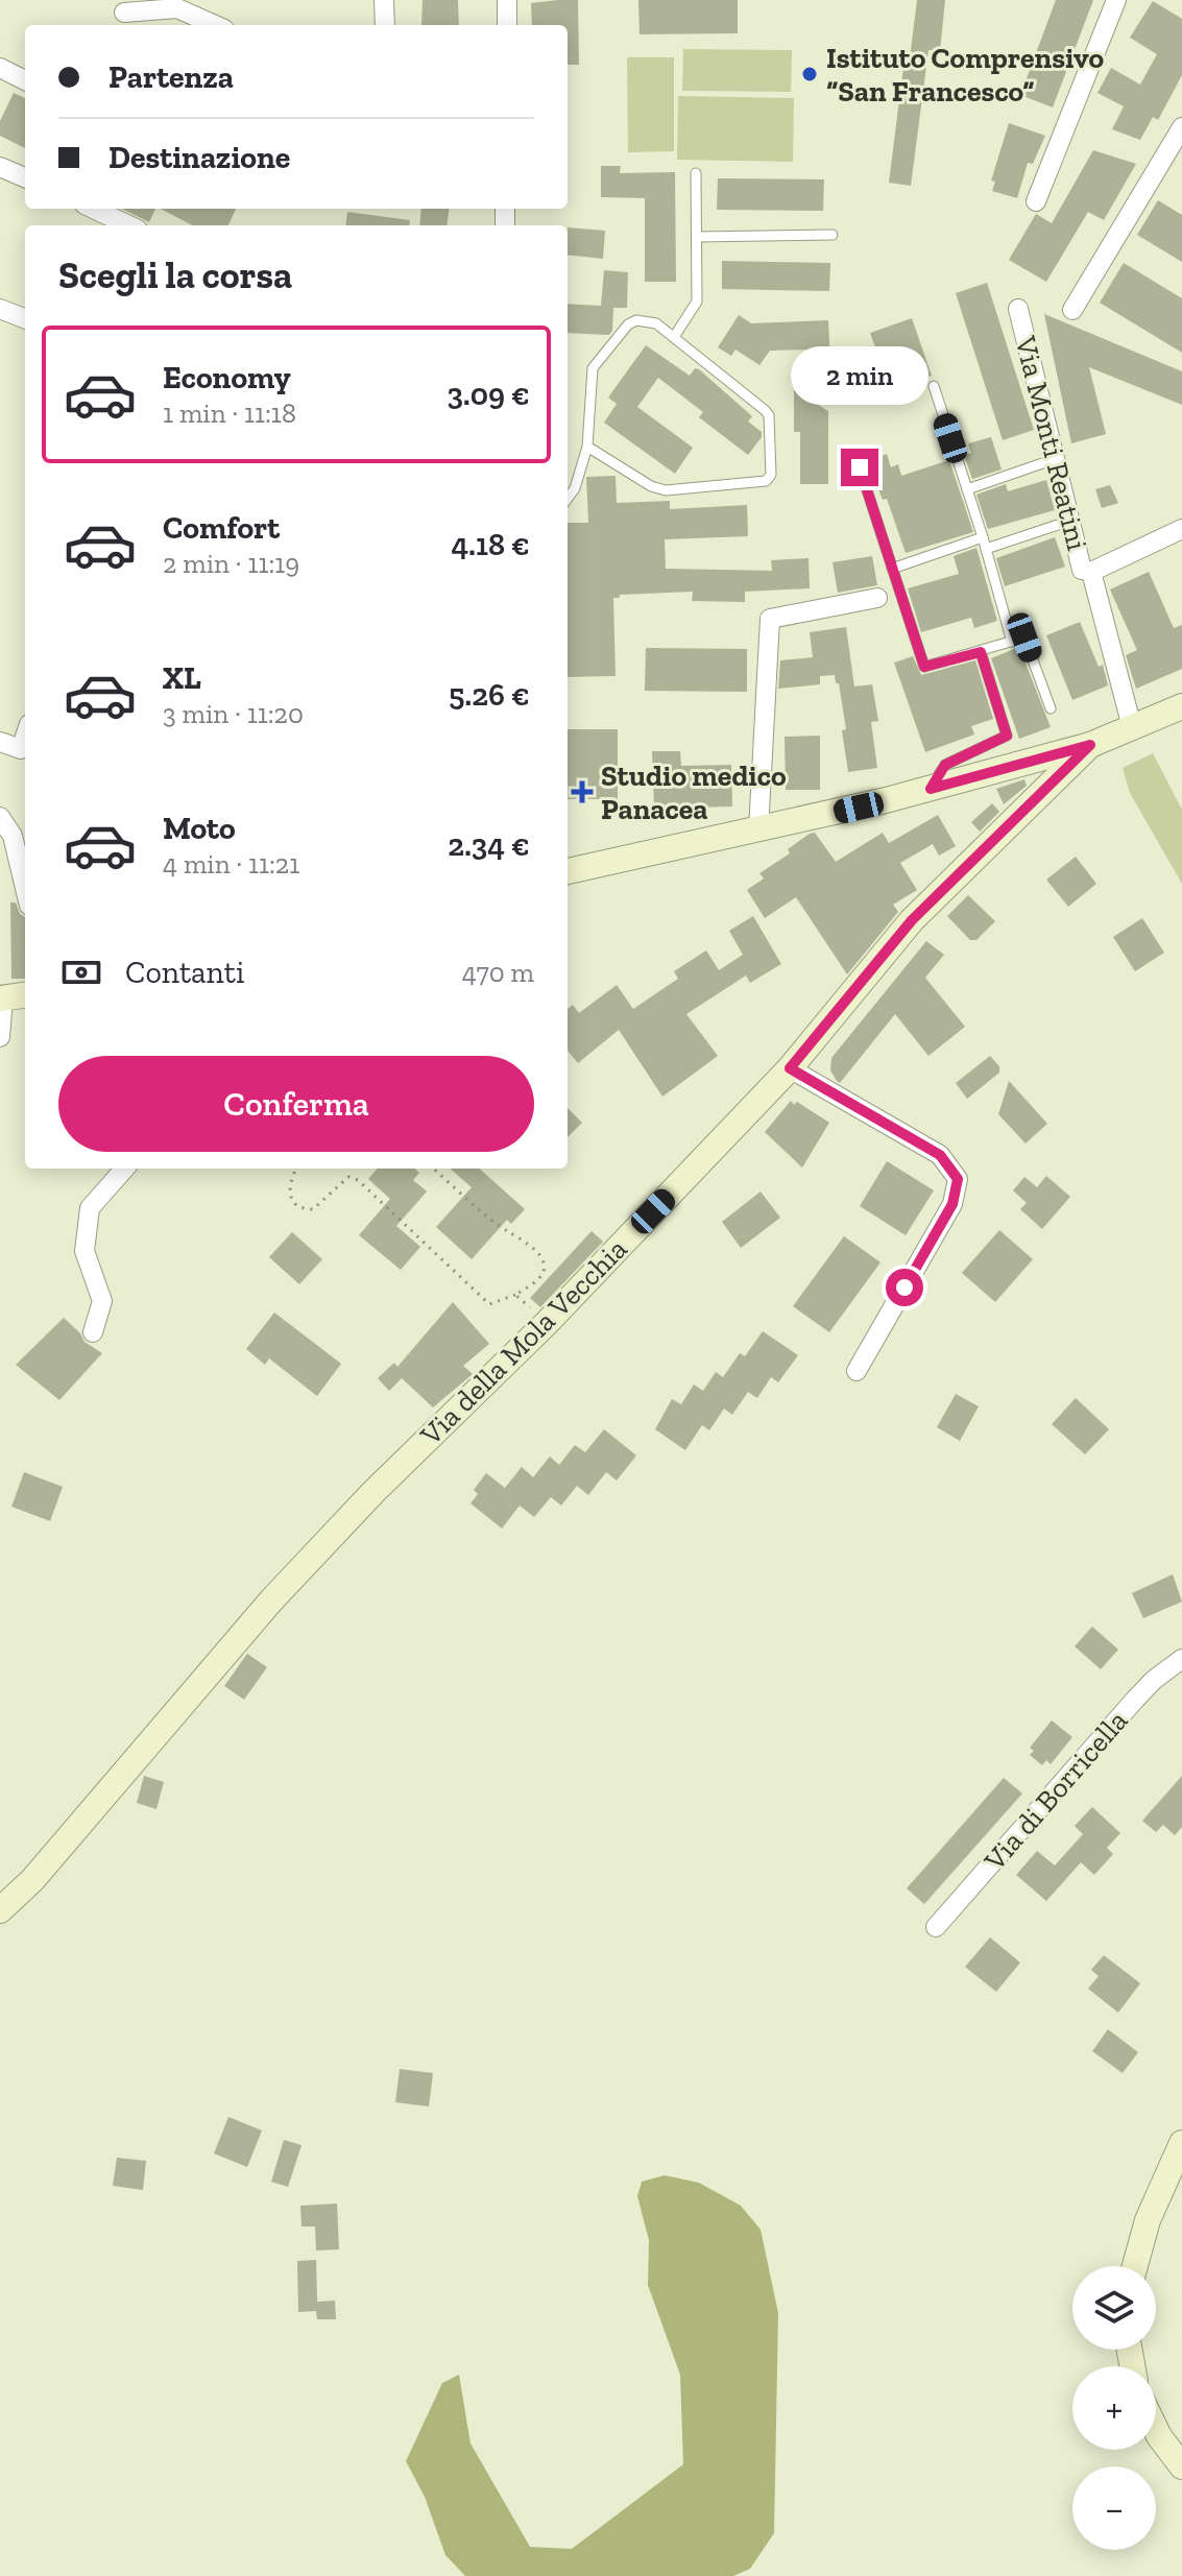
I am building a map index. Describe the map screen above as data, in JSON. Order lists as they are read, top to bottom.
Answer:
{
  "streets": {
    "street": ["Via Monti Reatini", "Via della Mola Vecchia", "Via di Borricella"]
  },
  "places": {
    "other": ["Istituto Comprensivo “San Francesco”"],
    "health": ["Studio medico Panacea"]
  },
  "page": {
    "banner": ["Partenza", "Destinazione"],
    "heading": "Scegli la corsa",
    "list": [
      {
        "name": "Economy",
        "note": "1 min · 11:18",
        "value": "3.09 €"
      },
      {
        "name": "Comfort",
        "note": "2 min · 11:19",
        "value": "4.18 €"
      },
      {
        "name": "XL",
        "note": "3 min · 11:20",
        "value": "5.26 €"
      },
      {
        "name": "Moto",
        "note": "4 min · 11:21",
        "value": "2.34 €"
      }
    ],
    "bubble": "2 min",
    "pay": ["Contanti", "470 m"],
    "buttons": "Conferma",
    "map_buttons": ["+", "−"]
  }
}
